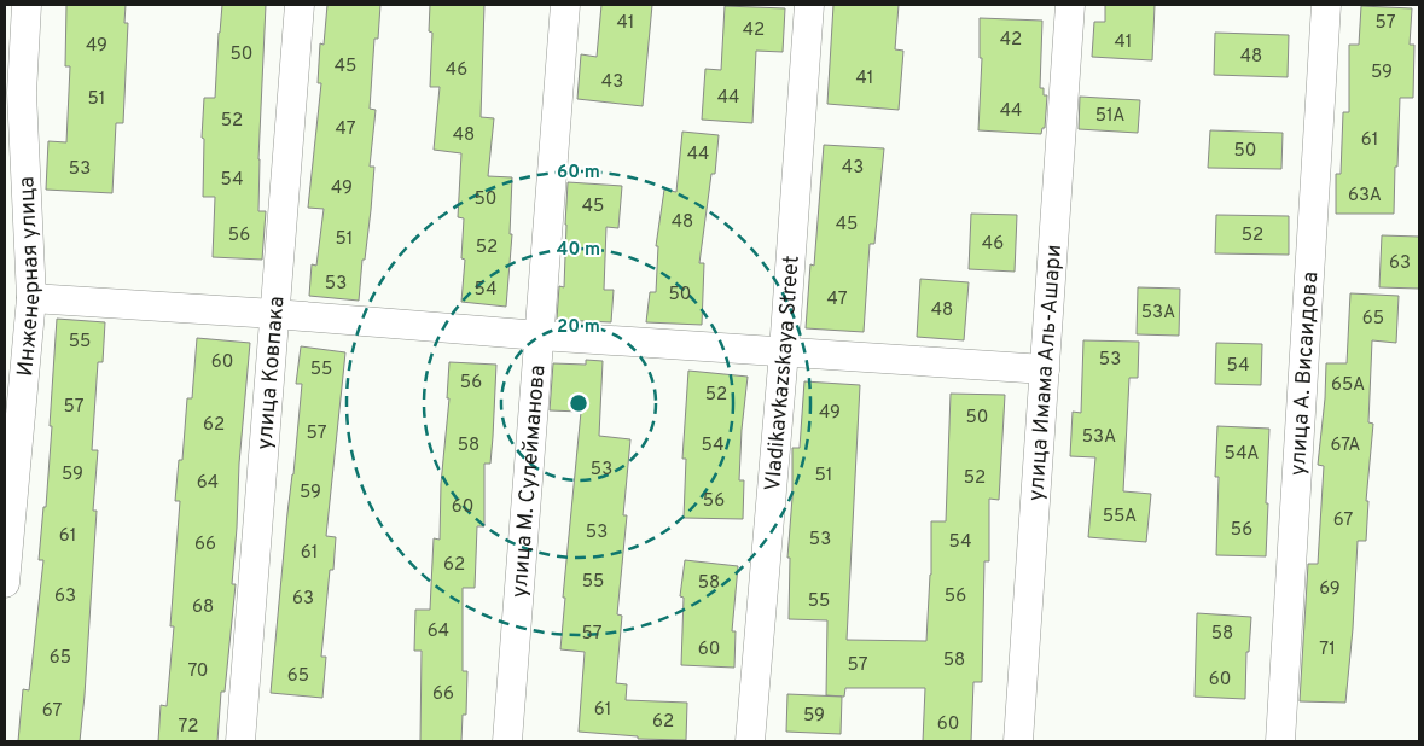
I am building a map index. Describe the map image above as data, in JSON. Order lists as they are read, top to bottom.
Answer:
{
  "streets": {
    "street": [
      "Инженерная улица",
      "улица Ковпака",
      "Vladikavkazskaya Street",
      "улица Имама Аль-Ашари",
      "улица А. Висаидова",
      "улица М. Сулейманова"
    ]
  },
  "house_numbers": [
    "41",
    "57",
    "42",
    "42",
    "41",
    "49",
    "50",
    "48",
    "45",
    "46",
    "59",
    "41",
    "43",
    "44",
    "51",
    "44",
    "51А",
    "52",
    "47",
    "48",
    "61",
    "50",
    "44",
    "43",
    "53",
    "54",
    "49",
    "63А",
    "50",
    "45",
    "48",
    "45",
    "56",
    "52",
    "51",
    "46",
    "52",
    "63",
    "53",
    "54",
    "50",
    "47",
    "48",
    "53А",
    "65",
    "55",
    "53",
    "60",
    "54",
    "55",
    "56",
    "65А",
    "52",
    "57",
    "49",
    "50",
    "62",
    "57",
    "53А",
    "58",
    "54",
    "67А",
    "54А",
    "53",
    "59",
    "51",
    "52",
    "64",
    "59",
    "56",
    "60",
    "55А",
    "67",
    "56",
    "53",
    "61",
    "53",
    "54",
    "66",
    "61",
    "62",
    "55",
    "58",
    "69",
    "63",
    "56",
    "63",
    "55",
    "68",
    "64",
    "57",
    "58",
    "60",
    "71",
    "65",
    "58",
    "57",
    "70",
    "65",
    "60",
    "66",
    "61",
    "67",
    "59",
    "62",
    "60",
    "72"
  ],
  "rings": ["60 m", "40 m", "20 m"]
}
